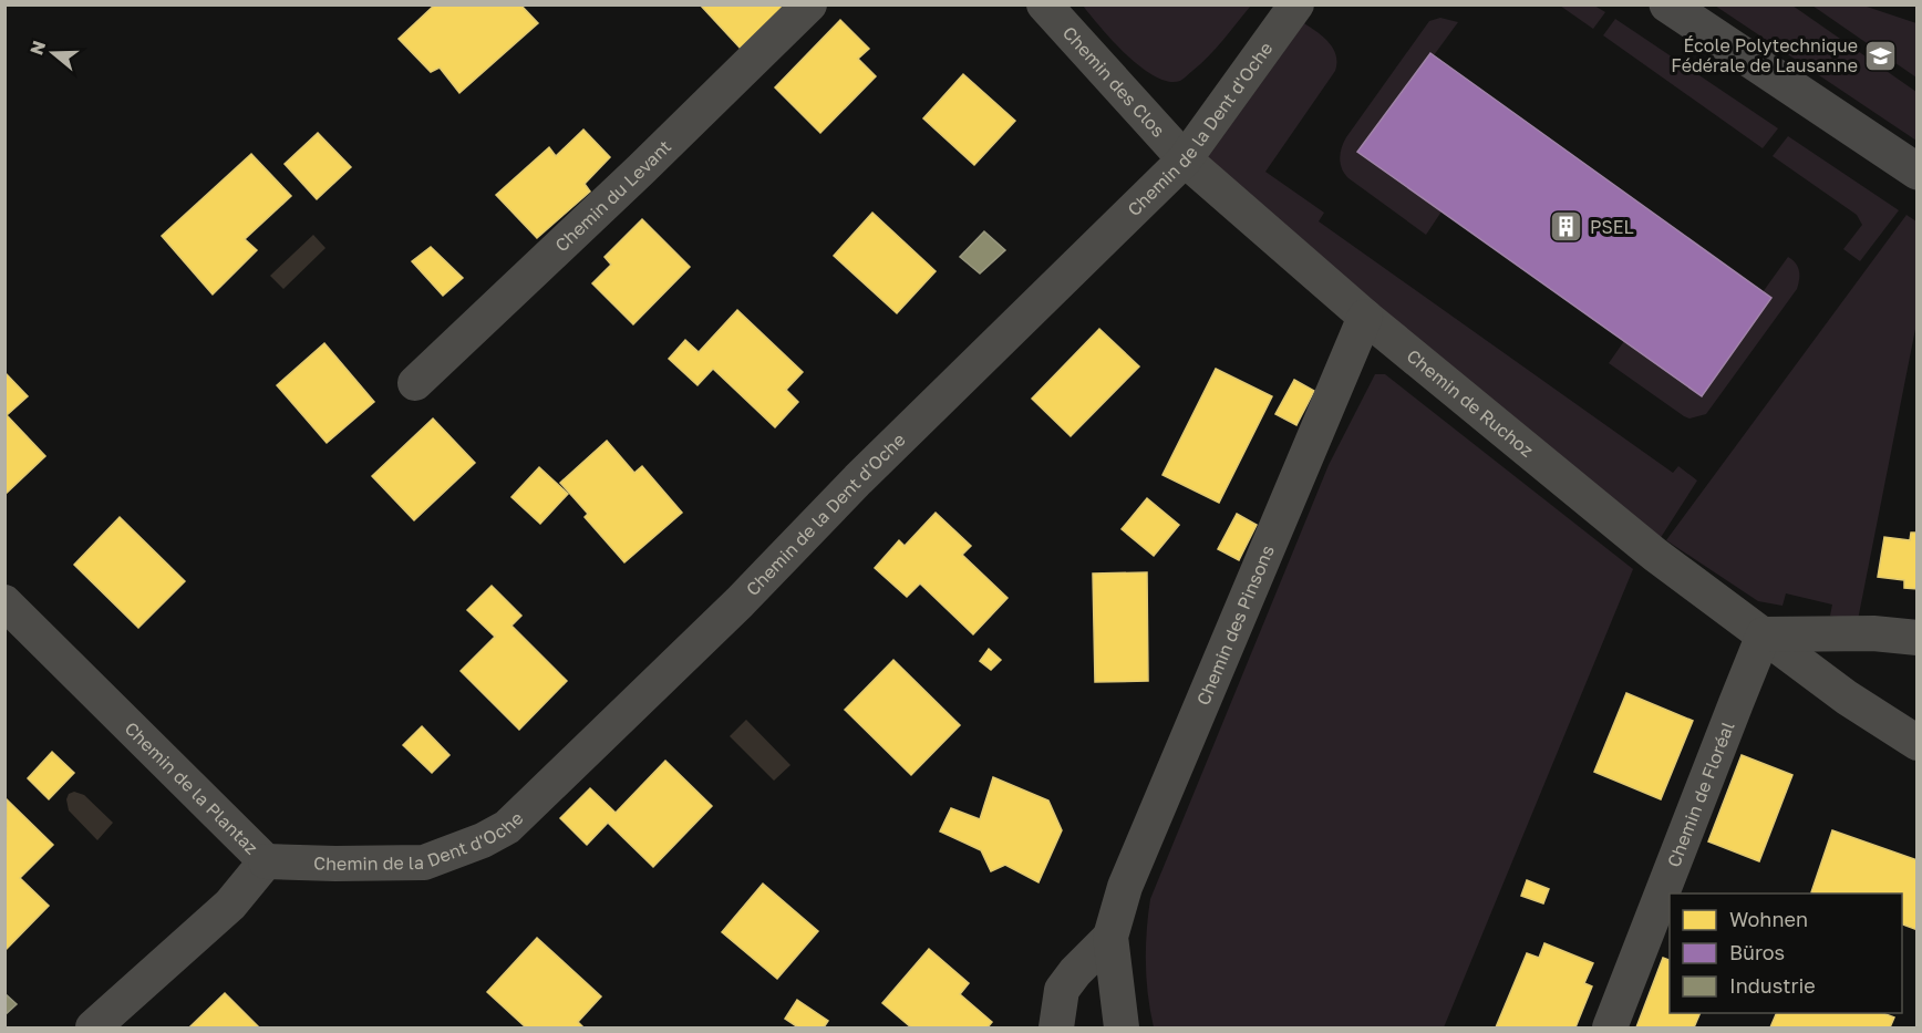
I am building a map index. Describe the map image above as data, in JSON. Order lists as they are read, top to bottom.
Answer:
{
  "streets": {
    "street": [
      "Chemin des Clos",
      "Chemin de la Dent d'Oche",
      "Chemin du Levant",
      "Chemin de Ruchoz",
      "Chemin des Pinsons",
      "Chemin de la Plantaz",
      "Chemin de Floréal"
    ]
  },
  "crossings": [
    ["Chemin des Clos", "Chemin de la Dent d'Oche"],
    ["Chemin des Clos", "Chemin de Ruchoz"],
    ["Chemin de la Dent d'Oche", "Chemin de Ruchoz"],
    ["Chemin de la Dent d'Oche", "Chemin de la Plantaz"],
    ["Chemin de Ruchoz", "Chemin des Pinsons"],
    ["Chemin de Ruchoz", "Chemin de Floréal"]
  ],
  "places": {
    "school or university": ["École Polytechnique Fédérale de Lausanne"],
    "building": ["PSEL"]
  },
  "legend": ["Wohnen", "Büros", "Industrie"],
  "north": "left"
}
